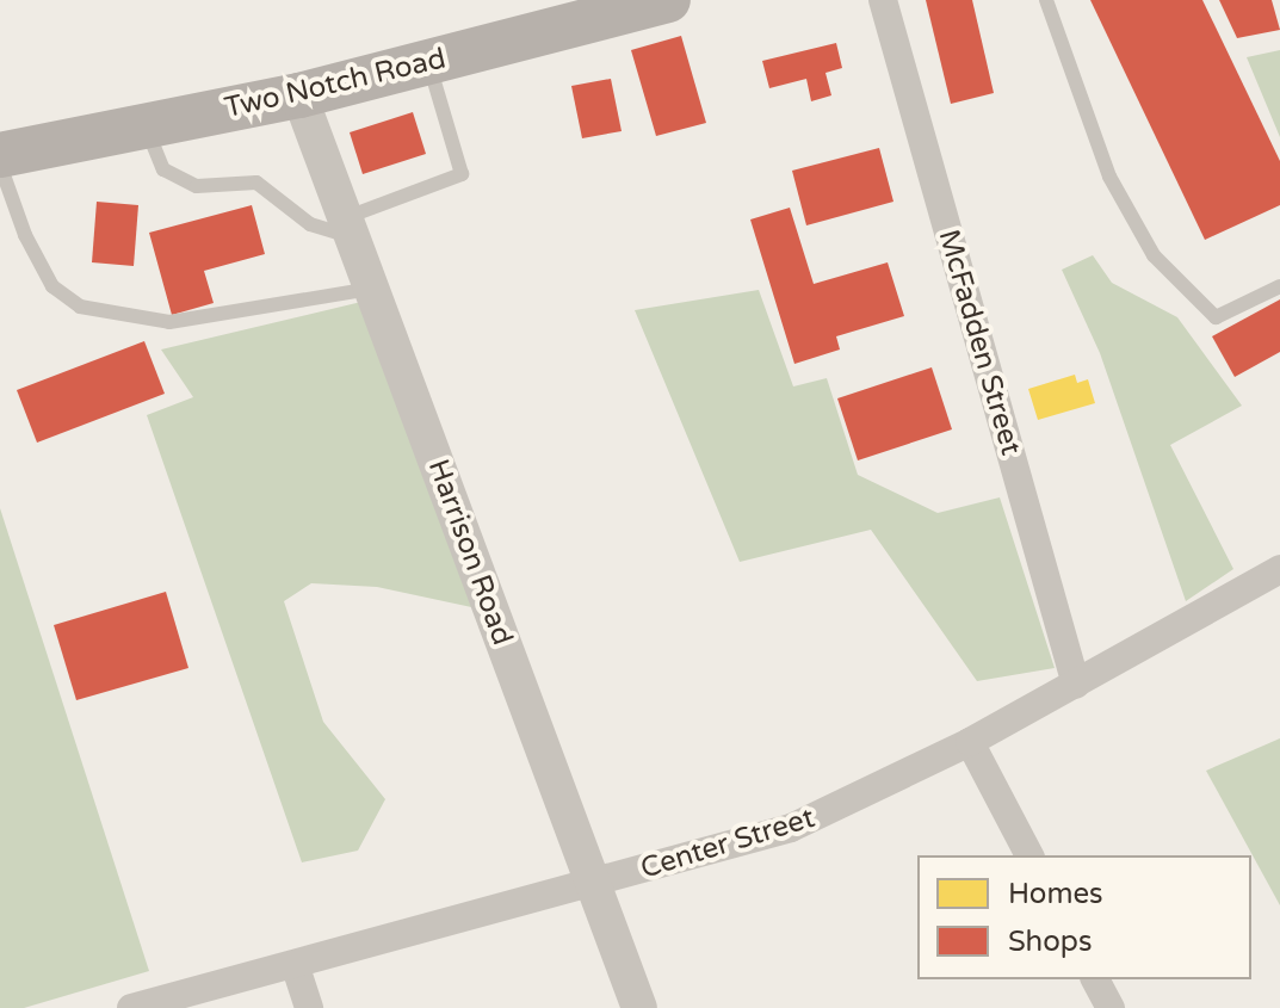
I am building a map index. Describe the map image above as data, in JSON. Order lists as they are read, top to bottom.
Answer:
{
  "streets": {
    "main road": ["Two Notch Road"],
    "street": ["McFadden Street", "Harrison Road", "Center Street"]
  },
  "crossings": [
    ["Two Notch Road", "Harrison Road"],
    ["McFadden Street", "Center Street"],
    ["Harrison Road", "Center Street"]
  ],
  "legend": ["Homes", "Shops"]
}
